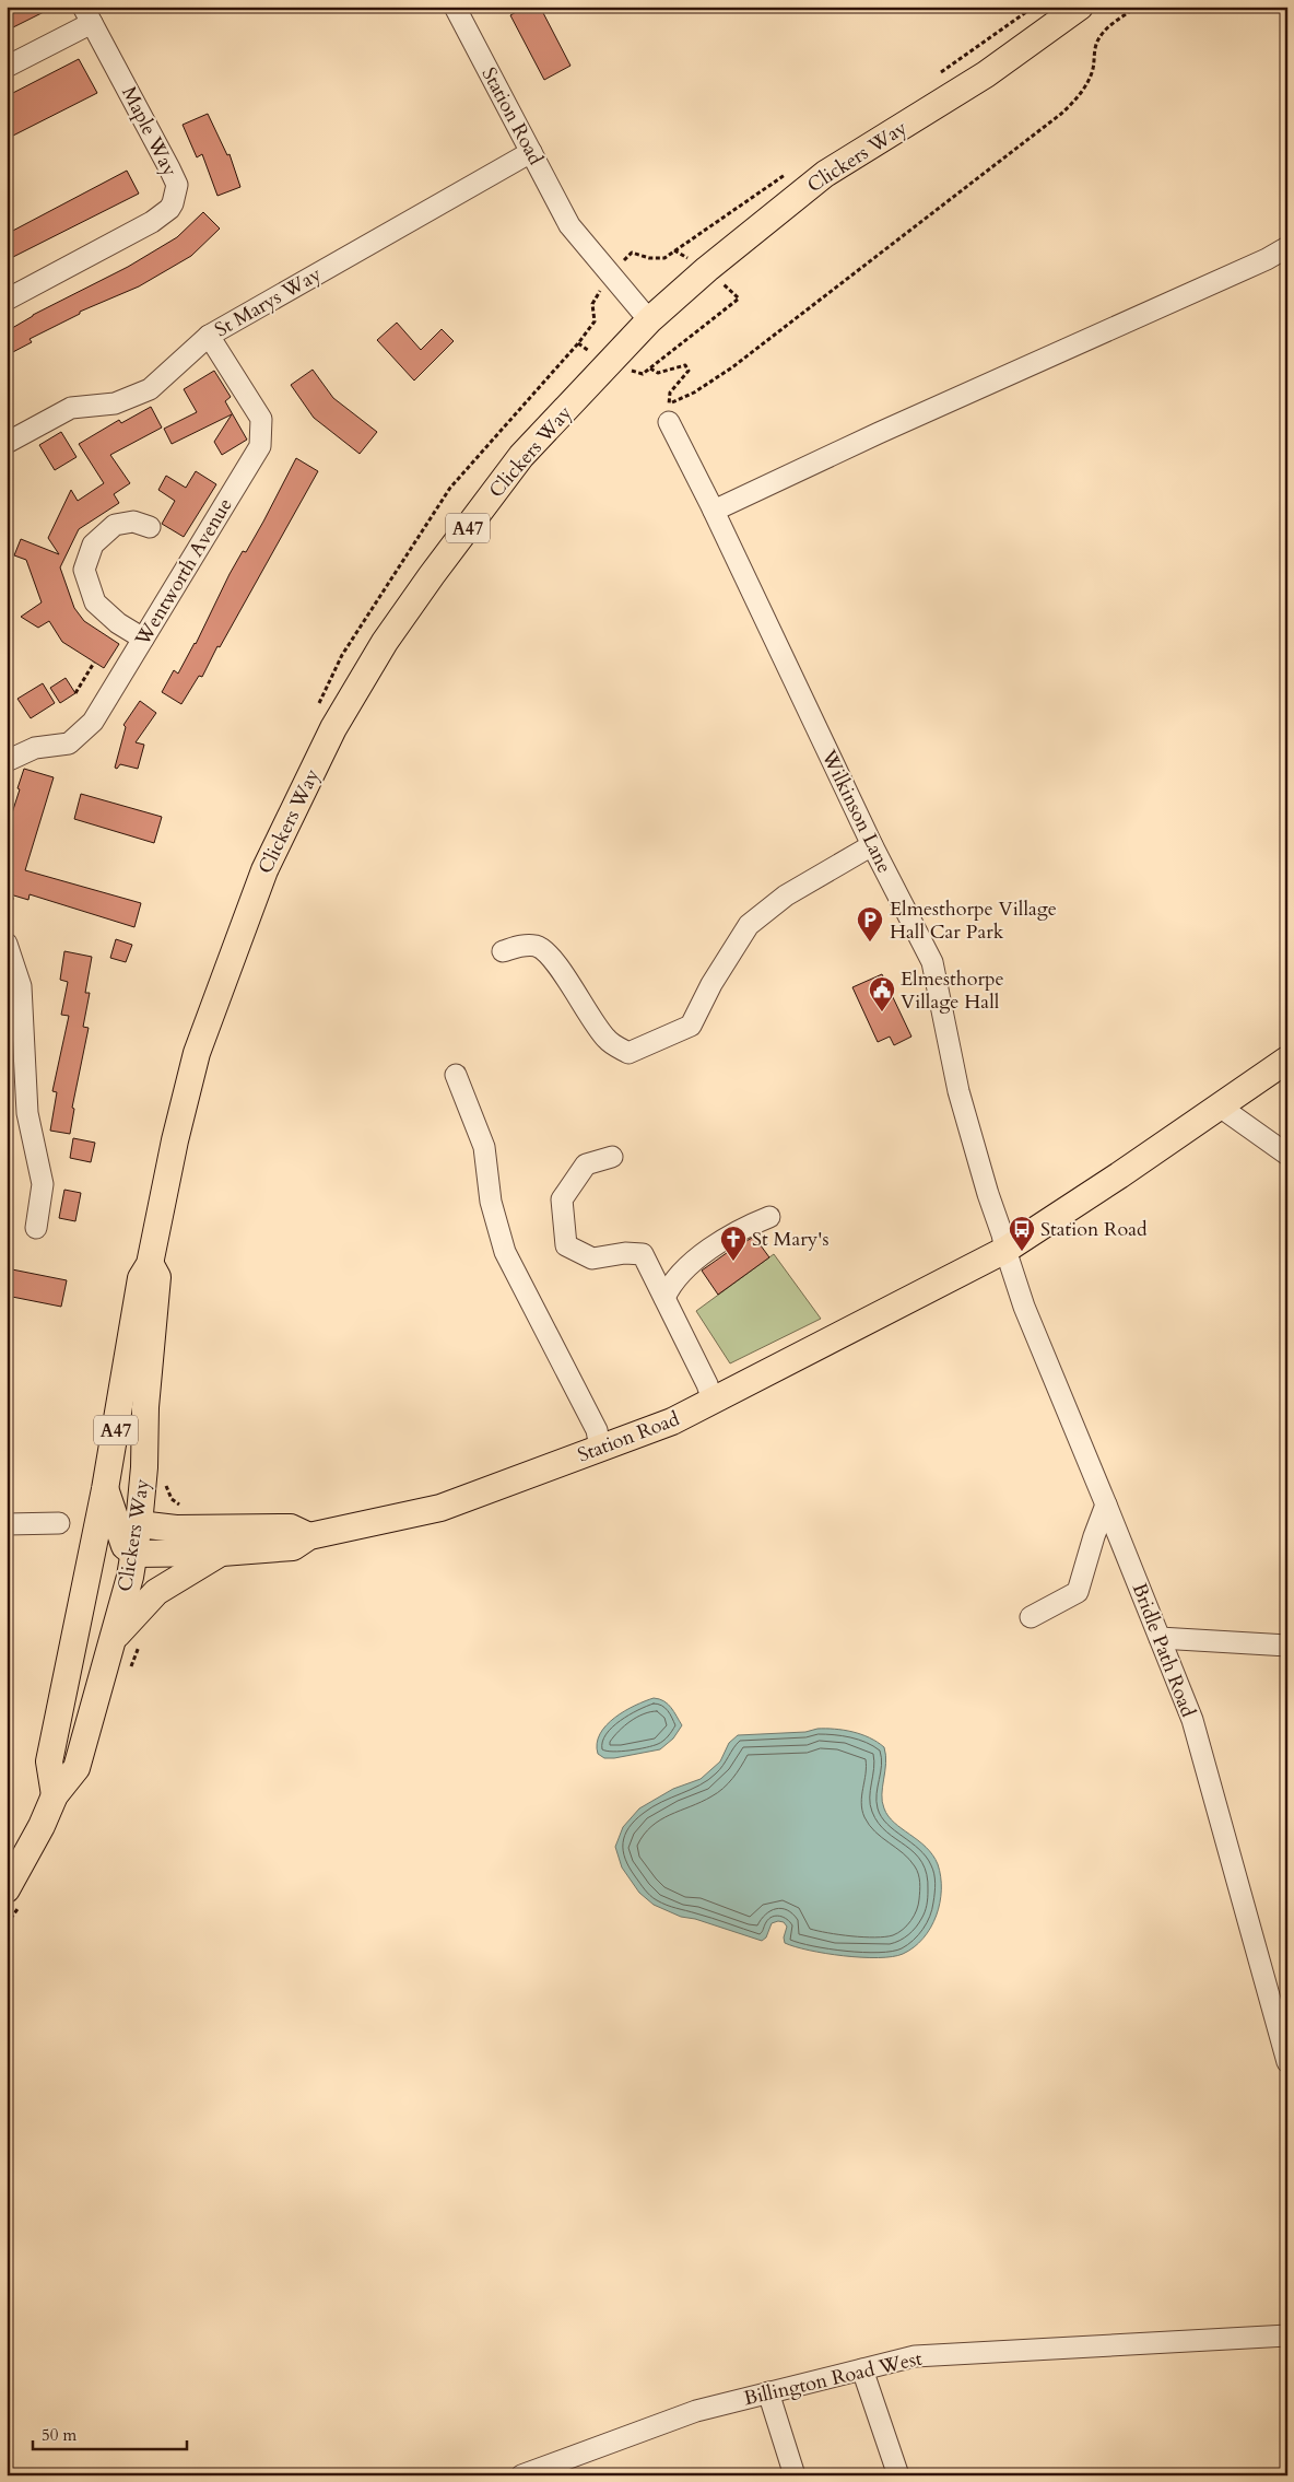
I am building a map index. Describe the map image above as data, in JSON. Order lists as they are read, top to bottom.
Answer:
{
  "streets": {
    "main road": ["Station Road", "Clickers Way", "A47"],
    "street": [
      "Maple Way",
      "St Marys Way",
      "Wentworth Avenue",
      "Wilkinson Lane",
      "Bridle Path Road",
      "Billington Road West"
    ]
  },
  "crossings": [
    ["Station Road", "Clickers Way"],
    ["Station Road", "St Marys Way"],
    ["Station Road", "Wilkinson Lane"],
    ["Station Road", "Bridle Path Road"],
    ["St Marys Way", "Wentworth Avenue"],
    ["Wilkinson Lane", "Bridle Path Road"]
  ],
  "places": {
    "parking": ["Elmesthorpe Village Hall Car Park"],
    "public building": ["Elmesthorpe Village Hall"],
    "bus stop": ["Station Road"],
    "church": ["St Mary's"]
  },
  "scale_bar": "50 m"
}
